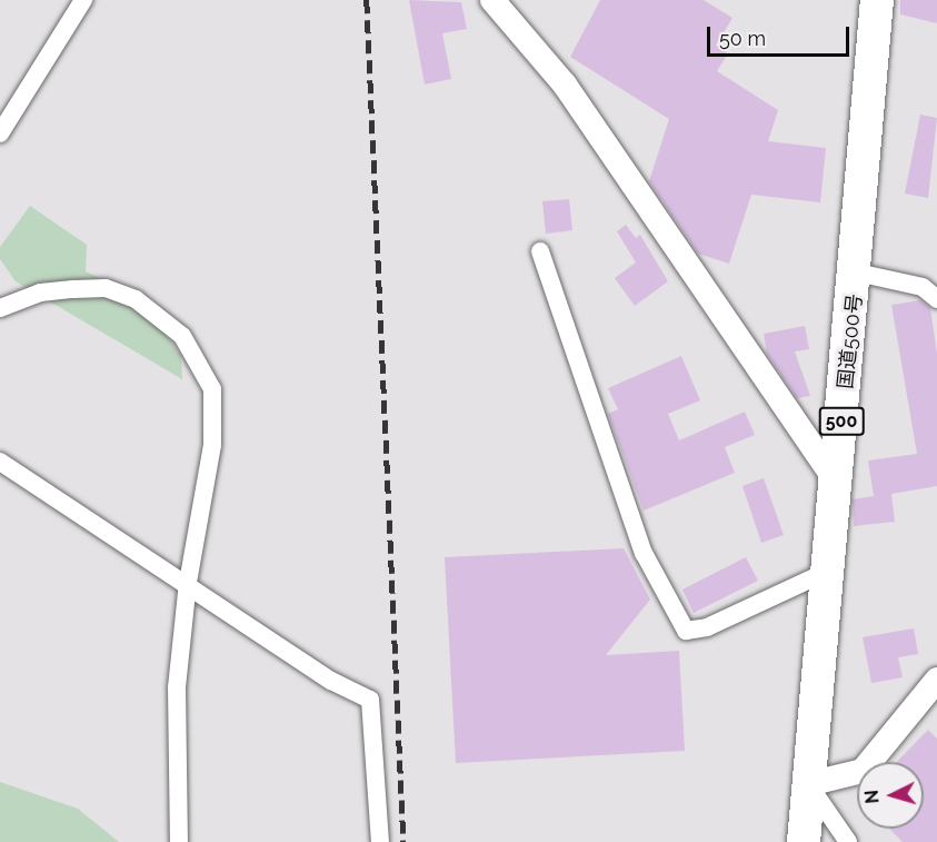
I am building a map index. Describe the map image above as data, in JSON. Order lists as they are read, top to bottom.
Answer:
{
  "streets": {
    "highway": ["国道500号", "500"]
  },
  "scale_bar": "50 m",
  "north": "left"
}
